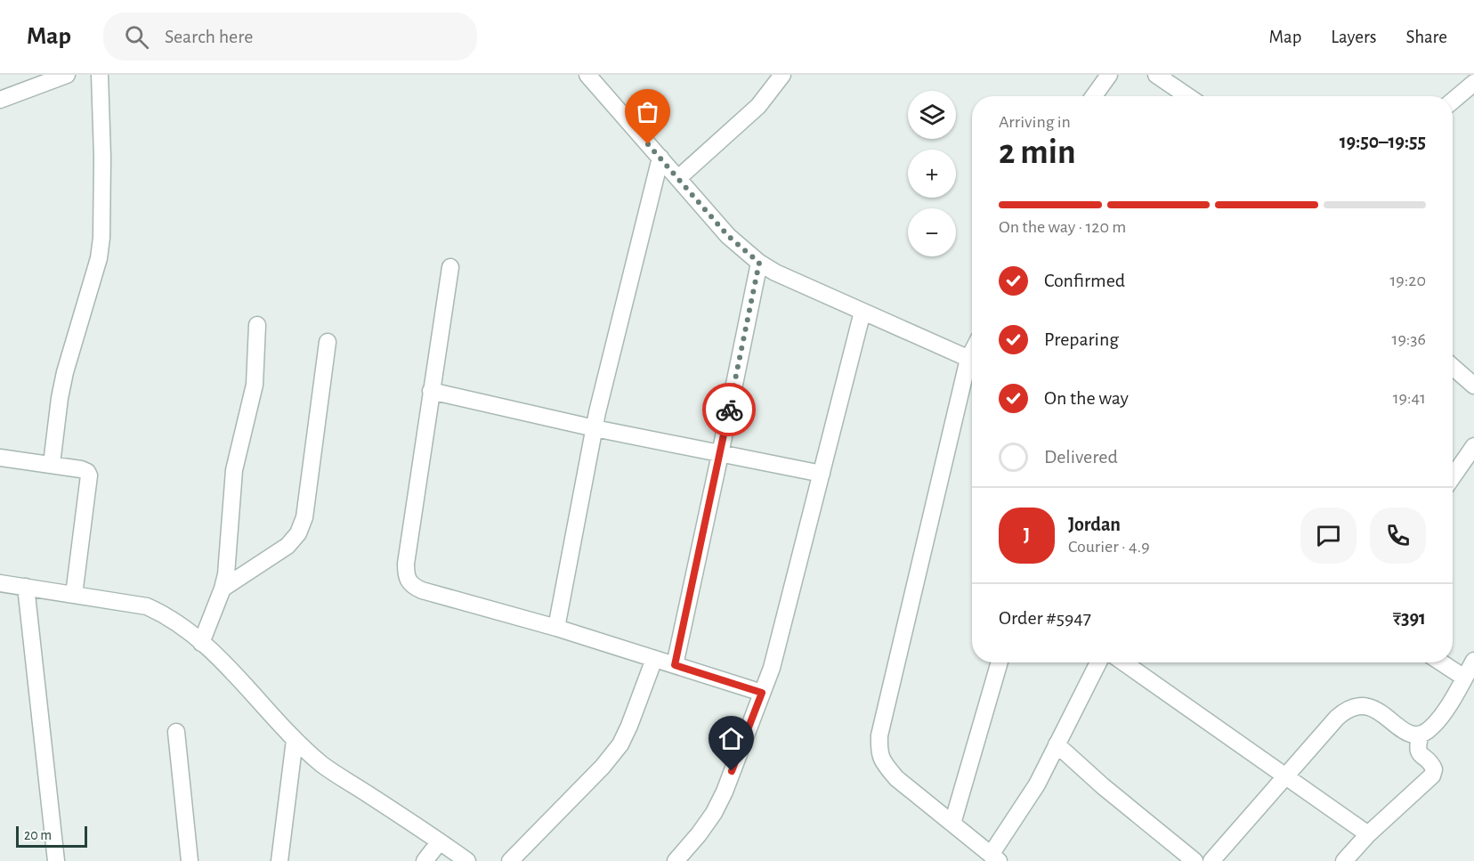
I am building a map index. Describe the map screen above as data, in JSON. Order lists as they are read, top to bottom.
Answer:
{
  "scale_bar": "20 m",
  "page": {
    "header": "Map",
    "search": "Search here",
    "nav": ["Map", "Layers", "Share"],
    "map_buttons": ["+", "−"],
    "heading": ["2 min", "Arriving in", "19:50–19:55"],
    "panel": [
      "Jordan",
      "Courier · 4.9",
      "Order #5947",
      "₹391"
    ],
    "bar": "On the way · 120 m",
    "list": [
      ["Confirmed", "19:20"],
      ["Preparing", "19:36"],
      ["On the way", "19:41"],
      "Delivered"
    ],
    "round": "J",
    "scale": "20 m"
  }
}
